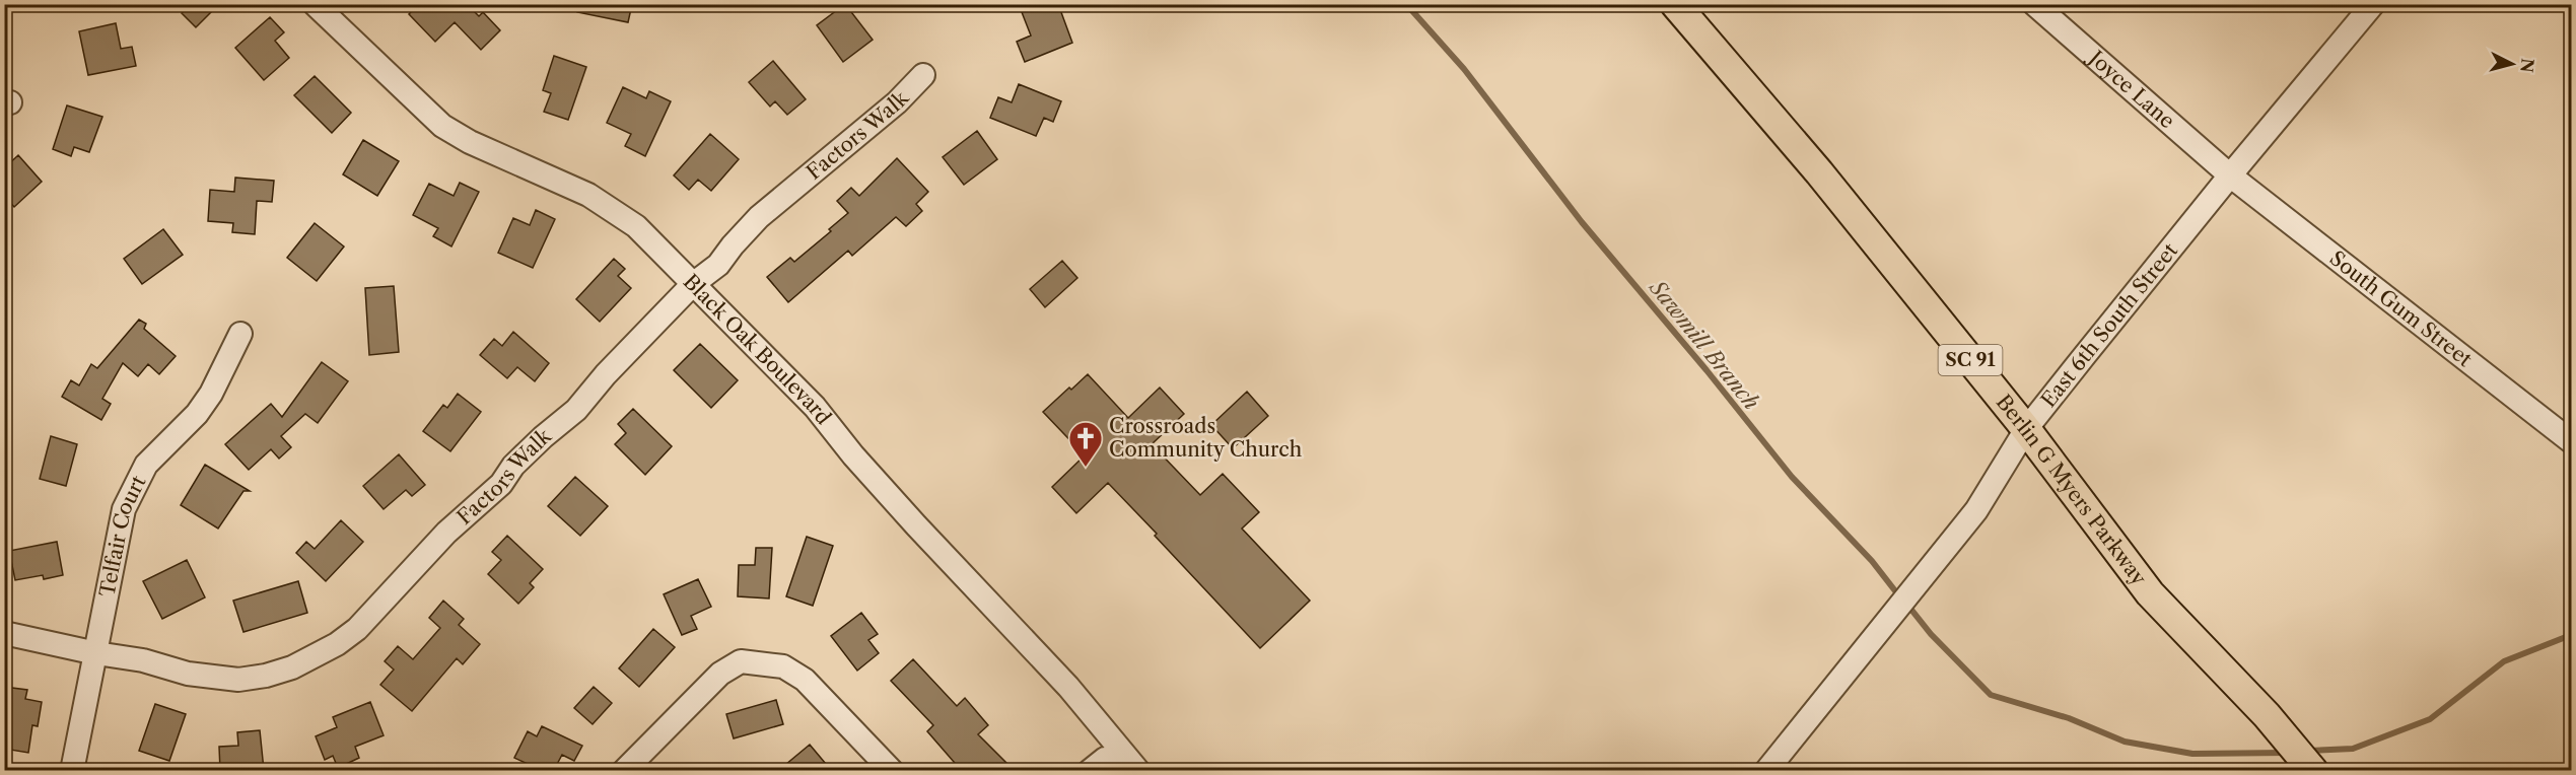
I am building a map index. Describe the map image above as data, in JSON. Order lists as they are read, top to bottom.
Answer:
{
  "streets": {
    "main road": ["SC 91", "Berlin G Myers Parkway"],
    "street": [
      "Joyce Lane",
      "Factors Walk",
      "South Gum Street",
      "East 6th South Street",
      "Black Oak Boulevard",
      "Telfair Court"
    ]
  },
  "crossings": [
    ["Joyce Lane", "South Gum Street"],
    ["Joyce Lane", "East 6th South Street"],
    ["Factors Walk", "Black Oak Boulevard"],
    ["Factors Walk", "Telfair Court"],
    ["South Gum Street", "East 6th South Street"],
    ["East 6th South Street", "Berlin G Myers Parkway"]
  ],
  "water": ["Sawmill Branch"],
  "places": {
    "church": ["Crossroads Community Church"]
  },
  "north": "right"
}
